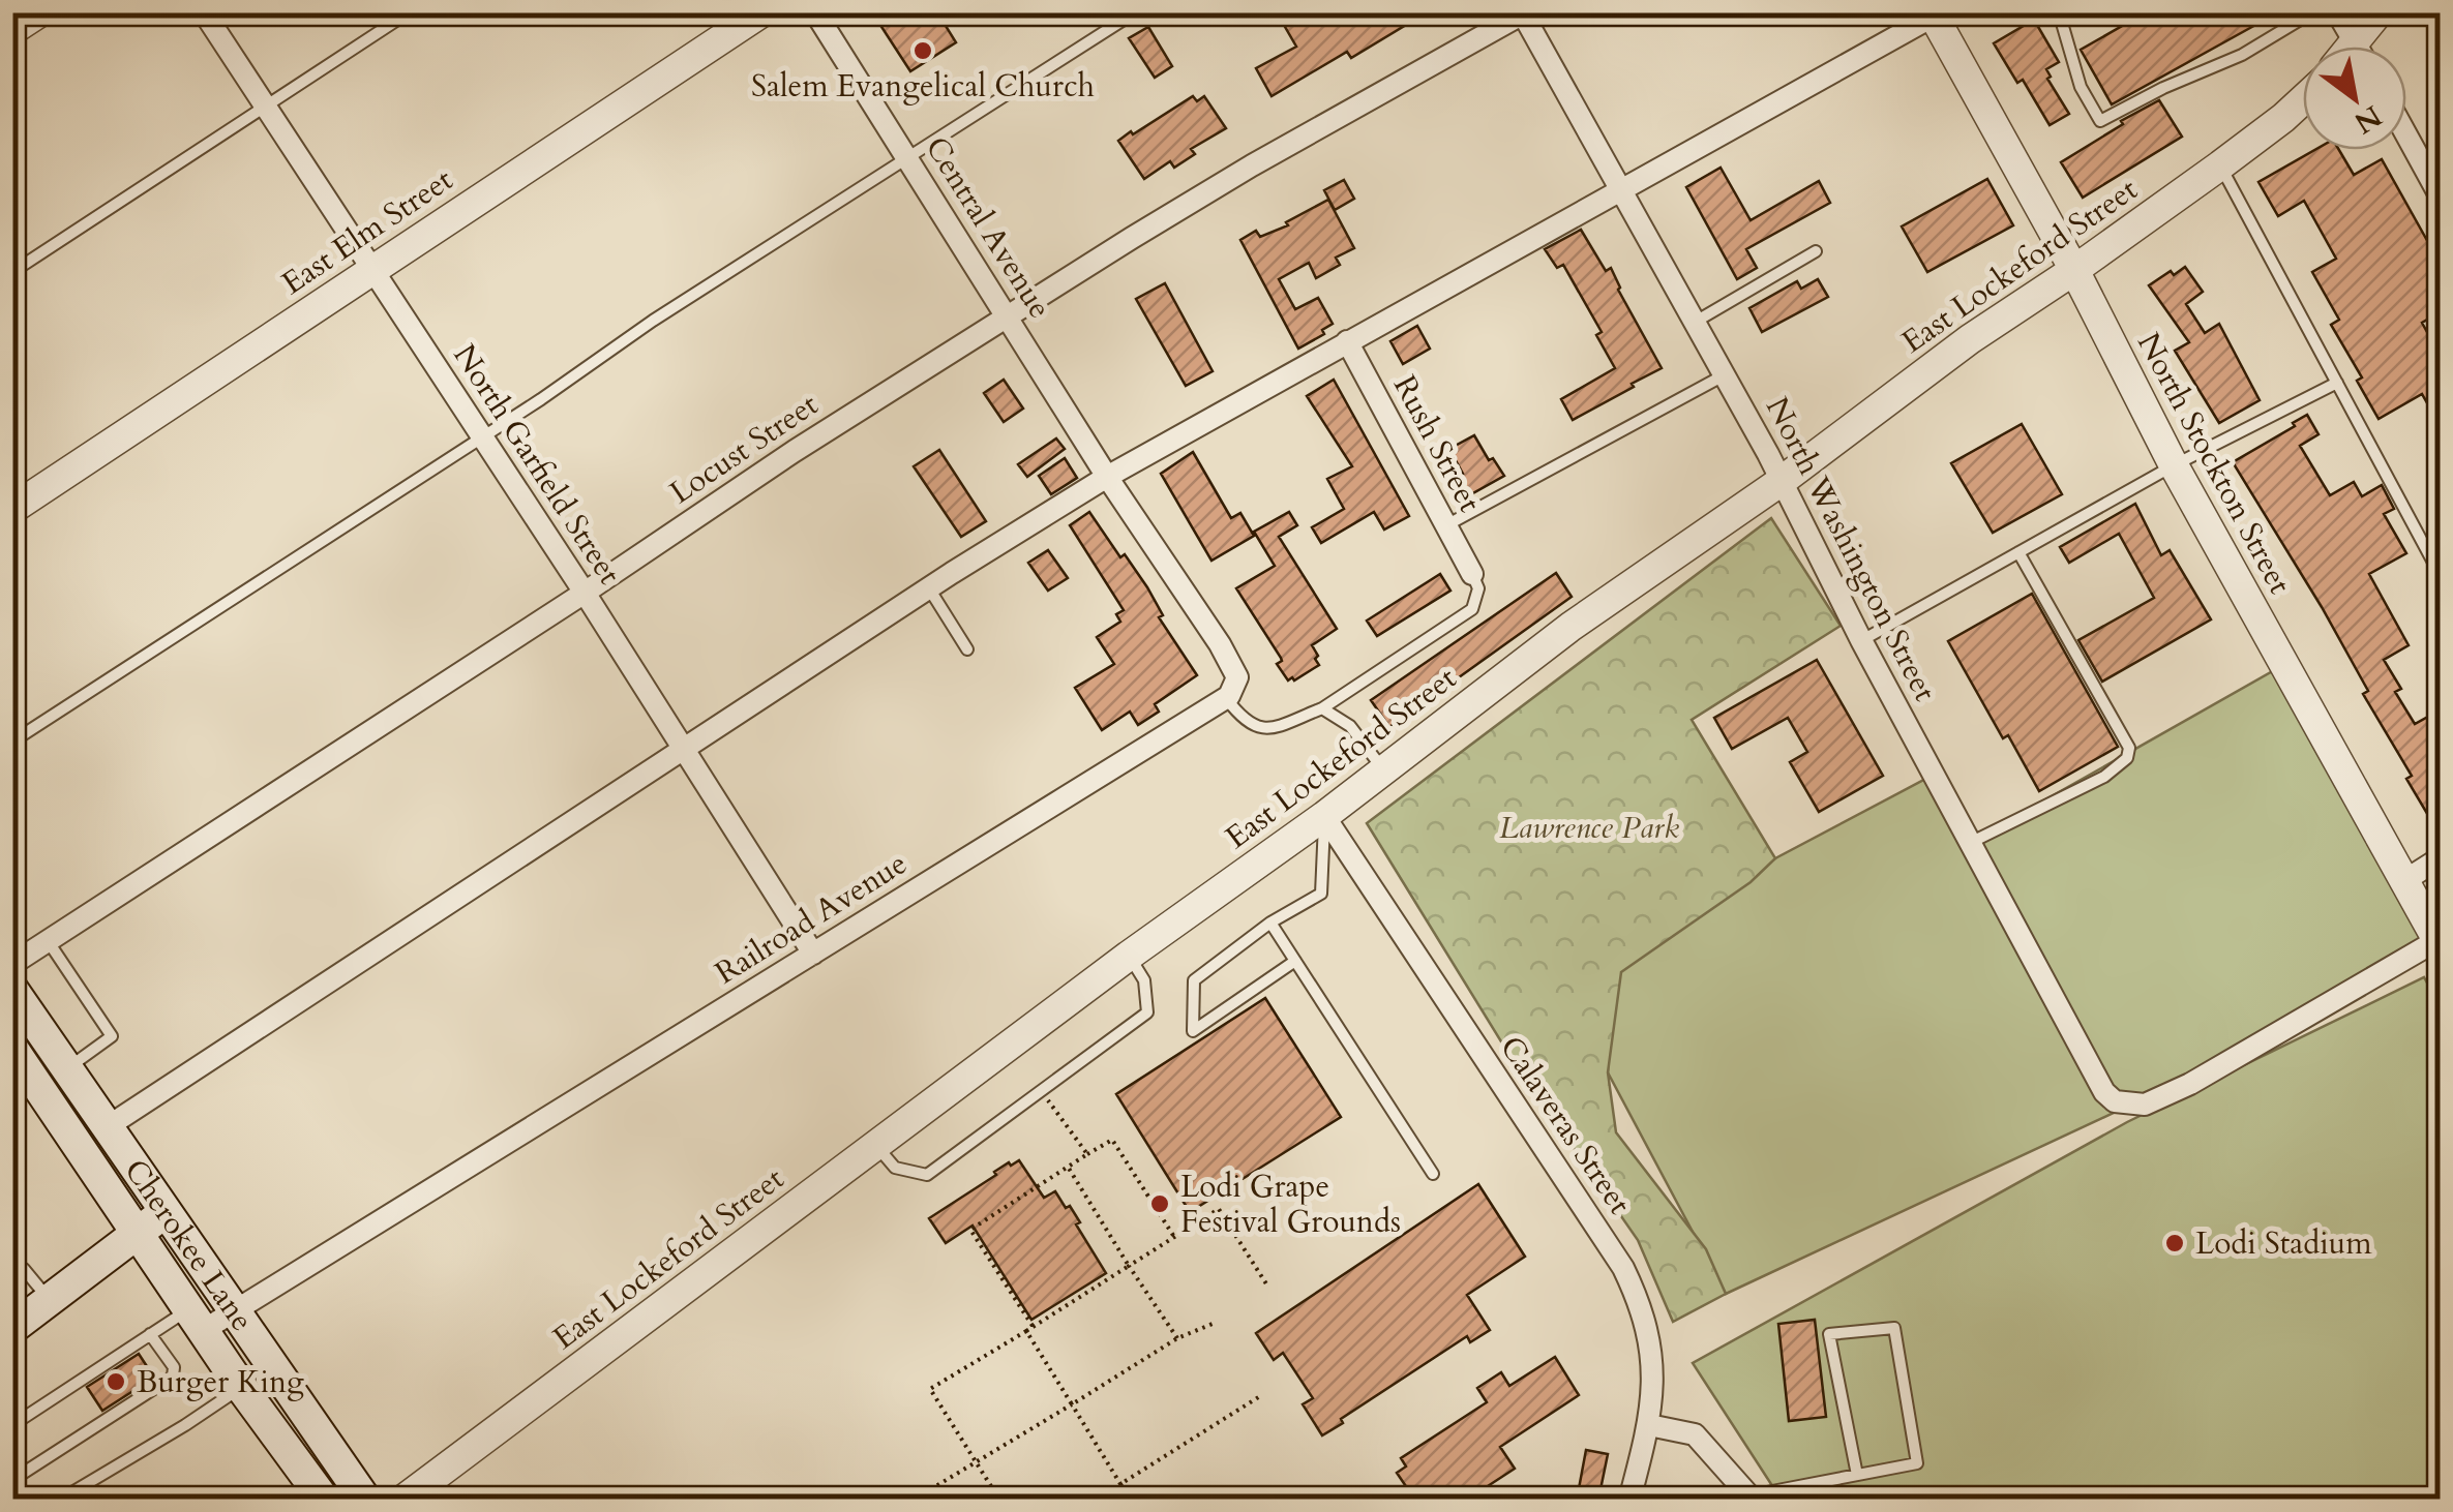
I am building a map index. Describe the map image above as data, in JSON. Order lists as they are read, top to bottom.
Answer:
{
  "streets": {
    "main road": ["Cherokee Lane"],
    "street": [
      "Central Avenue",
      "East Elm Street",
      "East Lockeford Street",
      "Rush Street",
      "Locust Street",
      "North Stockton Street",
      "North Garfield Street",
      "North Washington Street",
      "Railroad Avenue",
      "Calaveras Street"
    ]
  },
  "crossings": [
    ["Central Avenue", "Locust Street"],
    ["East Elm Street", "North Garfield Street"],
    ["East Lockeford Street", "North Stockton Street"],
    ["East Lockeford Street", "North Washington Street"],
    ["East Lockeford Street", "Calaveras Street"],
    ["Locust Street", "North Garfield Street"],
    ["Locust Street", "North Washington Street"],
    ["North Stockton Street", "North Washington Street"],
    ["North Garfield Street", "Railroad Avenue"],
    ["Railroad Avenue", "Cherokee Lane"]
  ],
  "parks": ["Lawrence Park"],
  "places": [
    "Salem Evangelical Church",
    "Lodi Grape Festival Grounds",
    "Lodi Stadium",
    "Burger King"
  ],
  "north": "bottom right"
}
